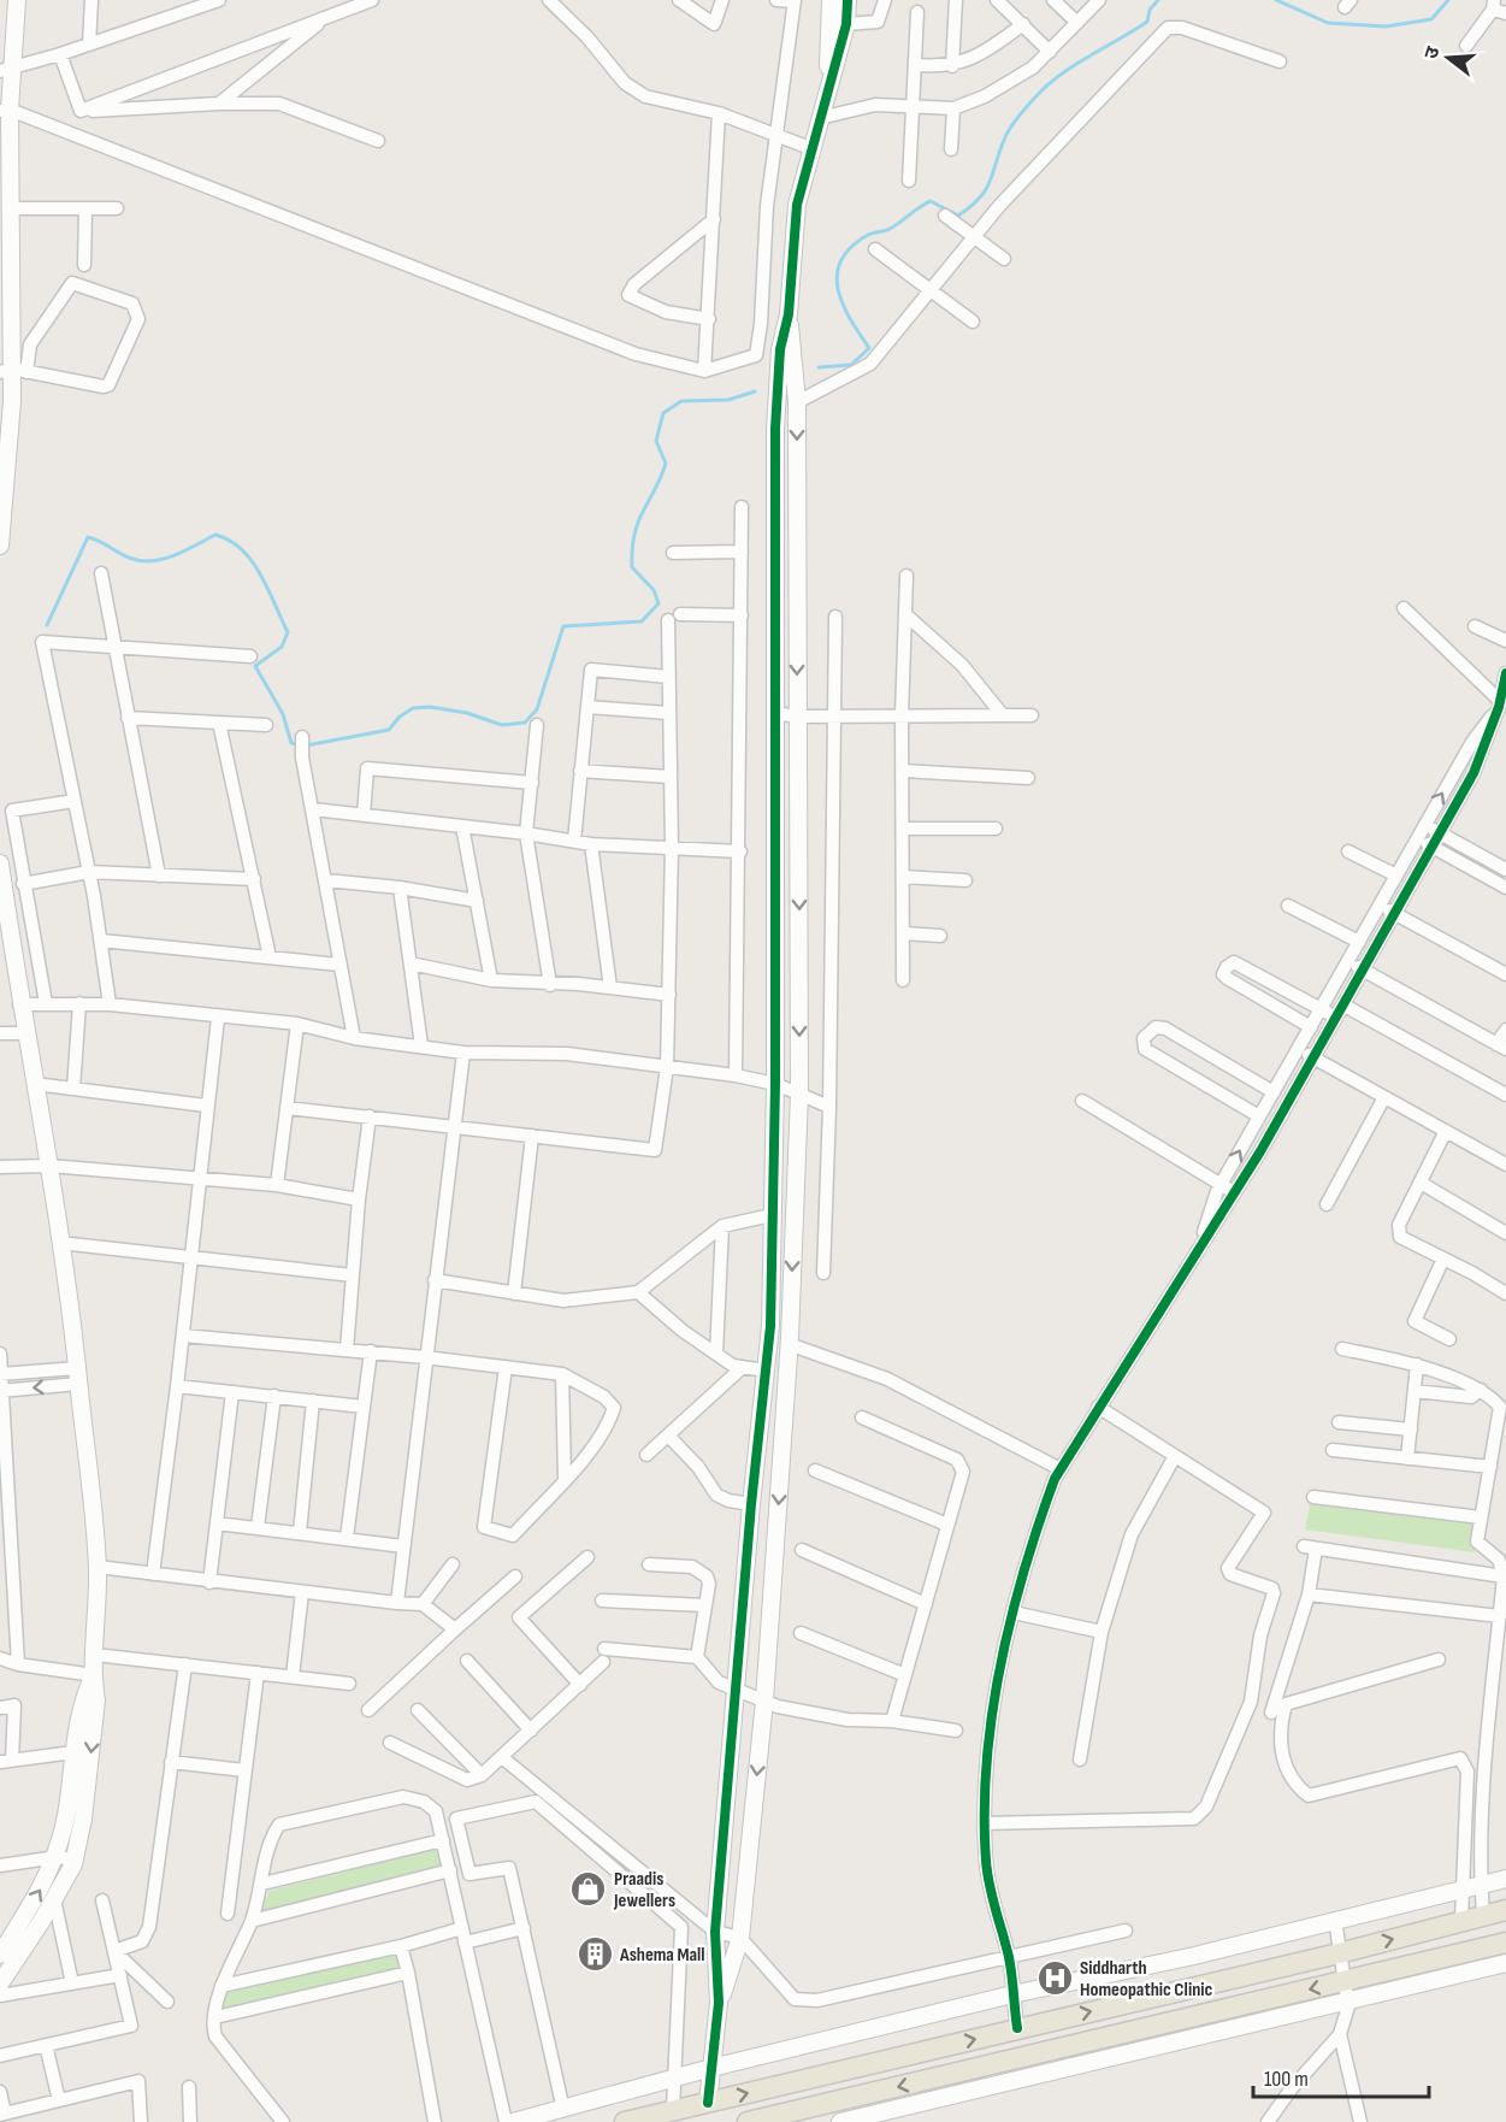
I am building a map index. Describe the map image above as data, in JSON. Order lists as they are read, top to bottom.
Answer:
{
  "places": {
    "shop": ["Praadis Jewellers"],
    "building": ["Ashema Mall"],
    "hospital": ["Siddharth Homeopathic Clinic"]
  },
  "scale_bar": "100 m",
  "north": "left"
}
